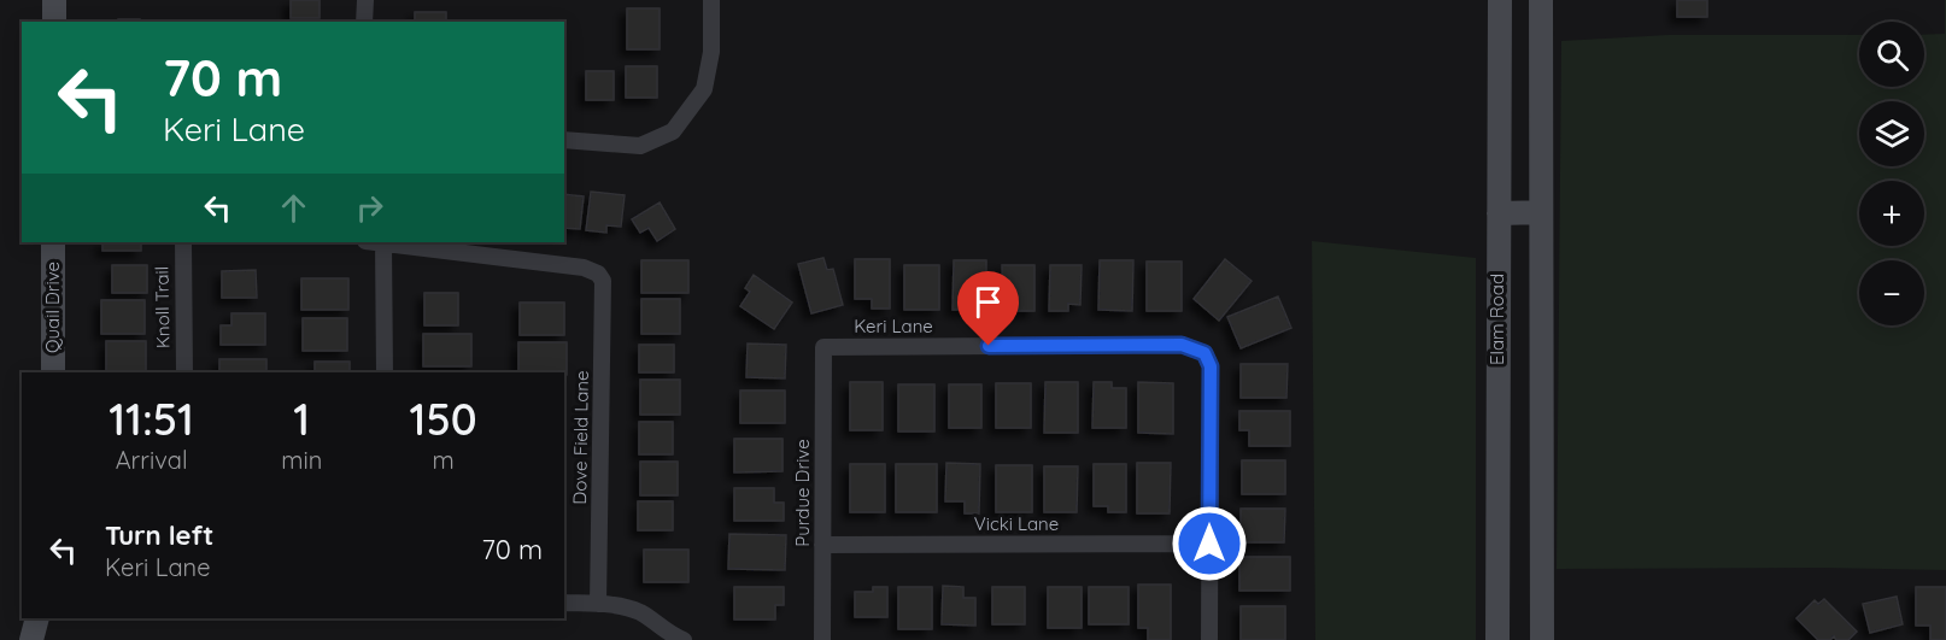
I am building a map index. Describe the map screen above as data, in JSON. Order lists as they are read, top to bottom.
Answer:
{
  "streets": {
    "main road": ["Quail Drive", "Elam Road"],
    "street": [
      "Knoll Trail",
      "Keri Lane",
      "Dove Field Lane",
      "Purdue Drive",
      "Vicki Lane"
    ]
  },
  "crossings": [
    ["Keri Lane", "Purdue Drive"],
    ["Keri Lane", "Vicki Lane"],
    ["Purdue Drive", "Vicki Lane"]
  ],
  "page": {
    "map_buttons": ["+", "−"],
    "turn": ["70 m", "Keri Lane"],
    "eta": [
      "11:51",
      "Arrival",
      "1",
      "min",
      "150",
      "m"
    ],
    "list": [
      {
        "name": "Turn left",
        "note": "Keri Lane",
        "value": "70 m"
      }
    ]
  }
}
